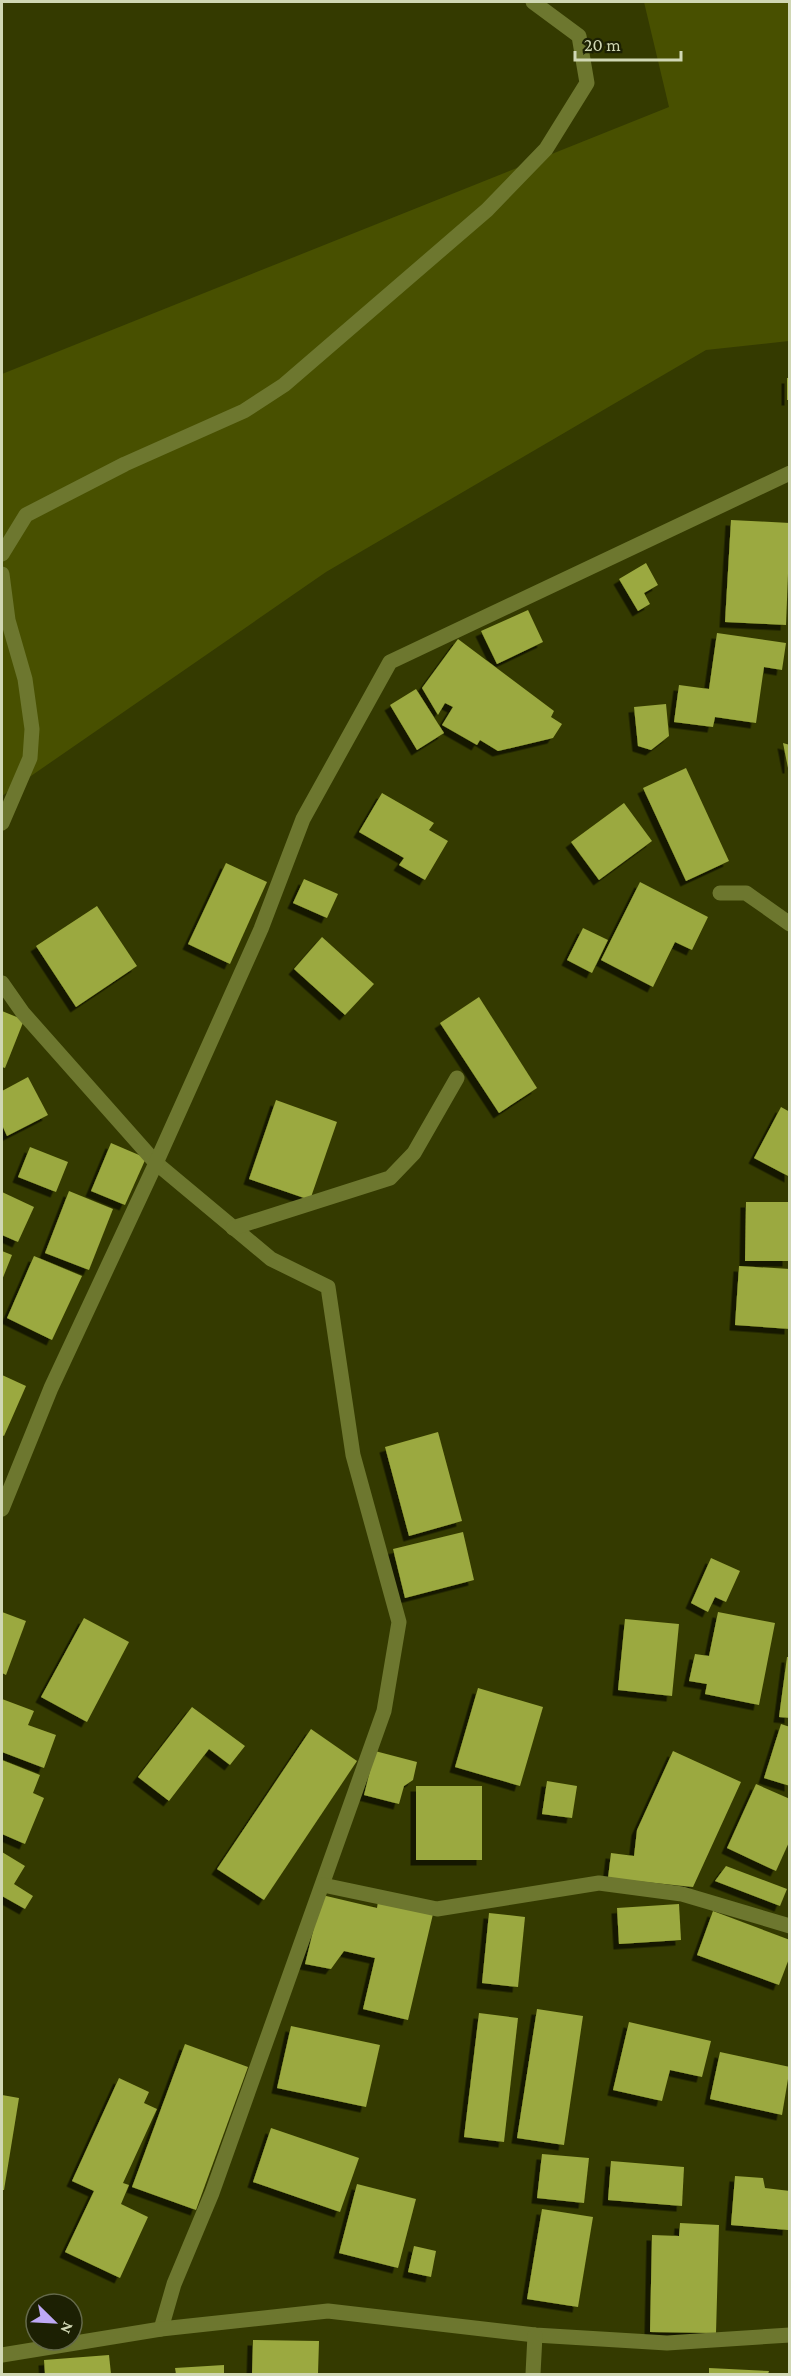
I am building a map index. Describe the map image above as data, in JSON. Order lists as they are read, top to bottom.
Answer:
{
  "scale_bar": "20 m",
  "north": "bottom right"
}
